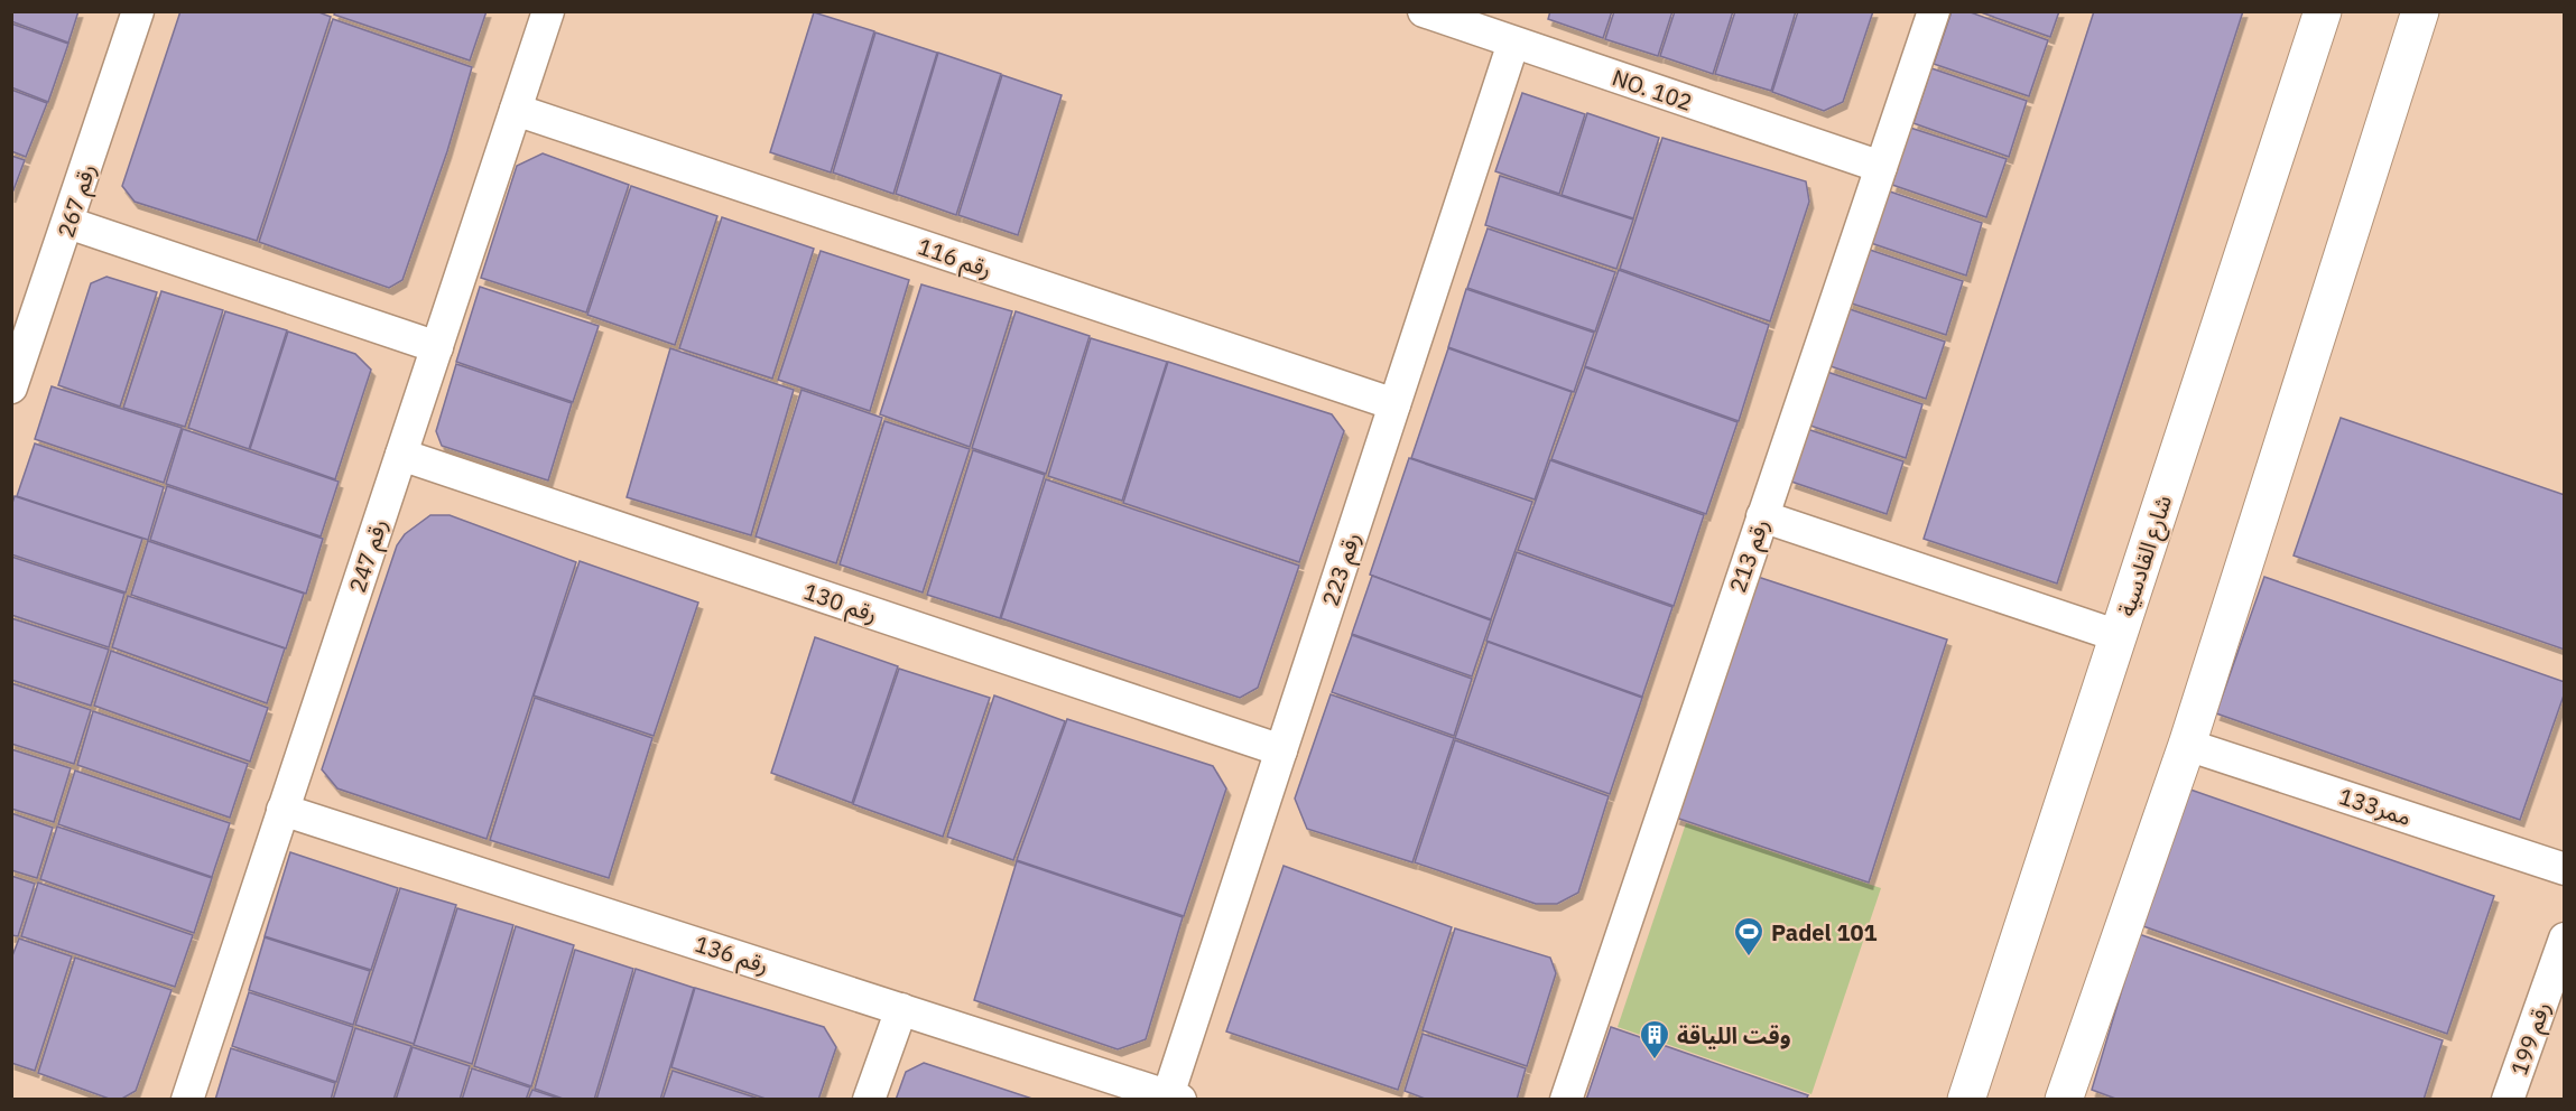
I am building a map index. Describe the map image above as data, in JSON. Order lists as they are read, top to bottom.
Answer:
{
  "streets": {
    "street": [
      "NO. 102",
      "رقم 267",
      "رقم 116",
      "رقم 247",
      "رقم 213",
      "شارع القادسية",
      "رقم 223",
      "رقم 130",
      "ممر133",
      "رقم 136",
      "رقم 199"
    ]
  },
  "crossings": [
    ["NO. 102", "رقم 213"],
    ["NO. 102", "رقم 223"],
    ["رقم 116", "رقم 247"],
    ["رقم 116", "رقم 223"],
    ["رقم 247", "رقم 130"],
    ["رقم 247", "رقم 136"],
    ["رقم 223", "رقم 130"],
    ["رقم 223", "رقم 136"]
  ],
  "places": {
    "sports": ["Padel 101"],
    "building": ["وقت اللياقة"]
  }
}
